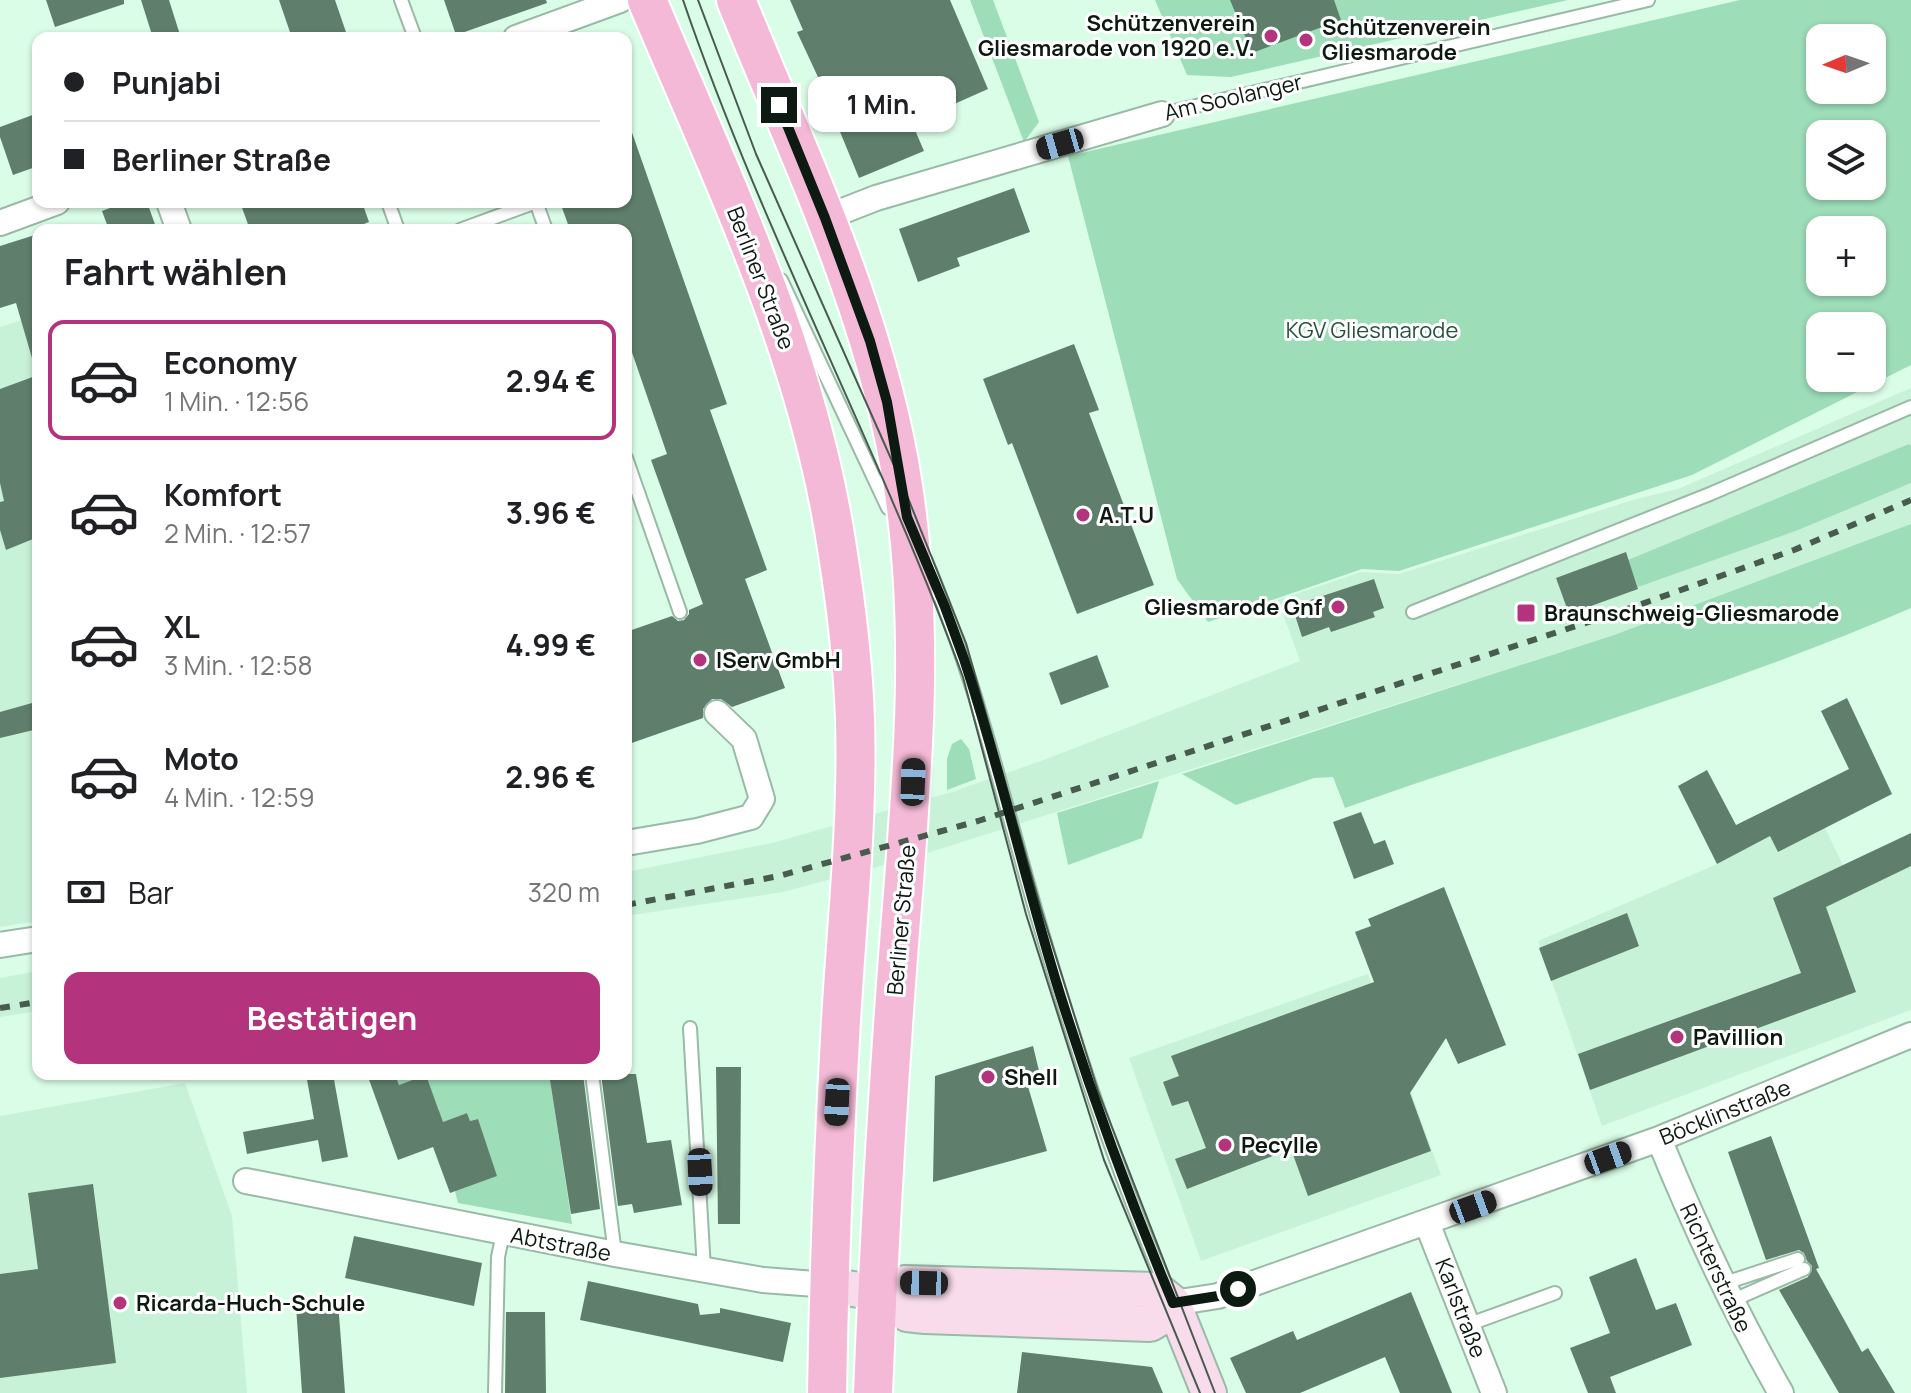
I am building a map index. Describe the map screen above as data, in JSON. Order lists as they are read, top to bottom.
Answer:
{
  "streets": {
    "main road": ["Berliner Straße"],
    "street": [
      "Am Soolanger",
      "Böcklinstraße",
      "Abtstraße",
      "Richterstraße",
      "Karlstraße"
    ]
  },
  "crossings": [
    ["Am Soolanger", "Berliner Straße"],
    ["Berliner Straße", "Abtstraße"],
    ["Böcklinstraße", "Abtstraße"],
    ["Böcklinstraße", "Richterstraße"],
    ["Böcklinstraße", "Karlstraße"]
  ],
  "parks": ["KGV Gliesmarode"],
  "places": {
    "other": [
      "Schützenverein Gliesmarode von 1920 e.V.",
      "Schützenverein Gliesmarode",
      "A.T.U",
      "Gliesmarode Gnf",
      "IServ GmbH",
      "Pavillion",
      "Shell",
      "Pecylle",
      "Ricarda-Huch-Schule"
    ],
    "transit": ["Braunschweig-Gliesmarode"]
  },
  "north": "left",
  "page": {
    "map_buttons": ["+", "−"],
    "banner": ["Punjabi", "Berliner Straße"],
    "bubble": "1 Min.",
    "heading": "Fahrt wählen",
    "list": [
      {
        "name": "Economy",
        "note": "1 Min. · 12:56",
        "value": "2.94 €"
      },
      {
        "name": "Komfort",
        "note": "2 Min. · 12:57",
        "value": "3.96 €"
      },
      {
        "name": "XL",
        "note": "3 Min. · 12:58",
        "value": "4.99 €"
      },
      {
        "name": "Moto",
        "note": "4 Min. · 12:59",
        "value": "2.96 €"
      }
    ],
    "pay": ["Bar", "320 m"],
    "buttons": "Bestätigen"
  }
}
